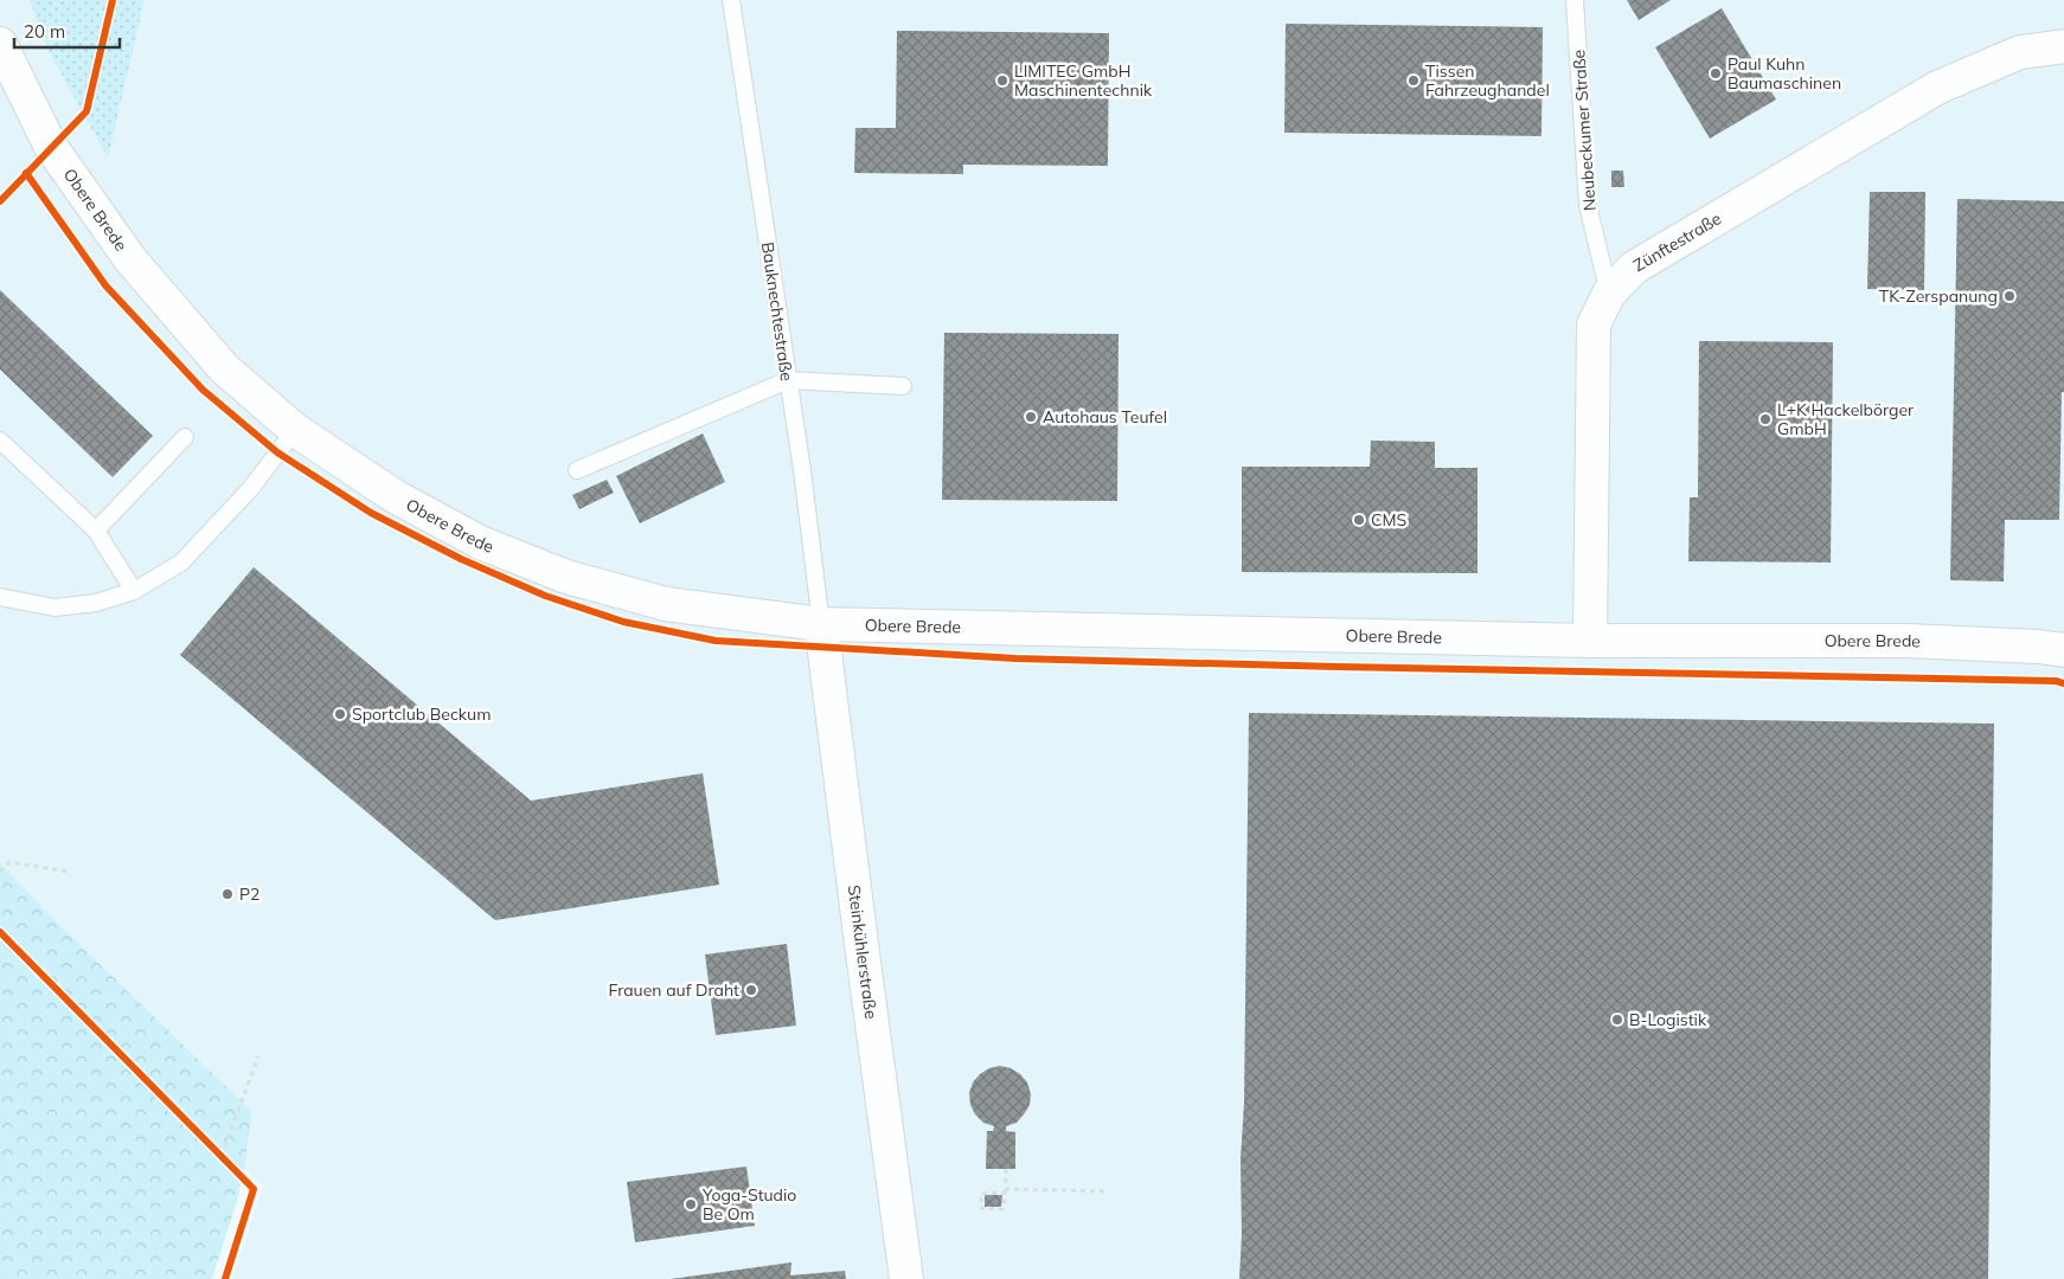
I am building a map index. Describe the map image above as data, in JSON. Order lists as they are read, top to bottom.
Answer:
{
  "streets": {
    "street": ["Obere Brede", "Zünftestraße", "Steinkühlerstraße"],
    "lane": ["Neubeckumer Straße", "Bauknechtestraße"]
  },
  "crossings": [
    ["Neubeckumer Straße", "Zünftestraße"],
    ["Obere Brede", "Zünftestraße"],
    ["Obere Brede", "Bauknechtestraße"],
    ["Obere Brede", "Steinkühlerstraße"],
    ["Bauknechtestraße", "Steinkühlerstraße"]
  ],
  "places": [
    "Paul Kuhn Baumaschinen",
    "LIMITEC GmbH Maschinentechnik",
    "Tissen Fahrzeughandel",
    "TK-Zerspanung",
    "Autohaus Teufel",
    "L+K Hackelbörger GmbH",
    "CMS",
    "Sportclub Beckum",
    "P2",
    "Frauen auf Draht",
    "B-Logistik",
    "Yoga-Studio Be Om"
  ],
  "scale_bar": "20 m"
}
